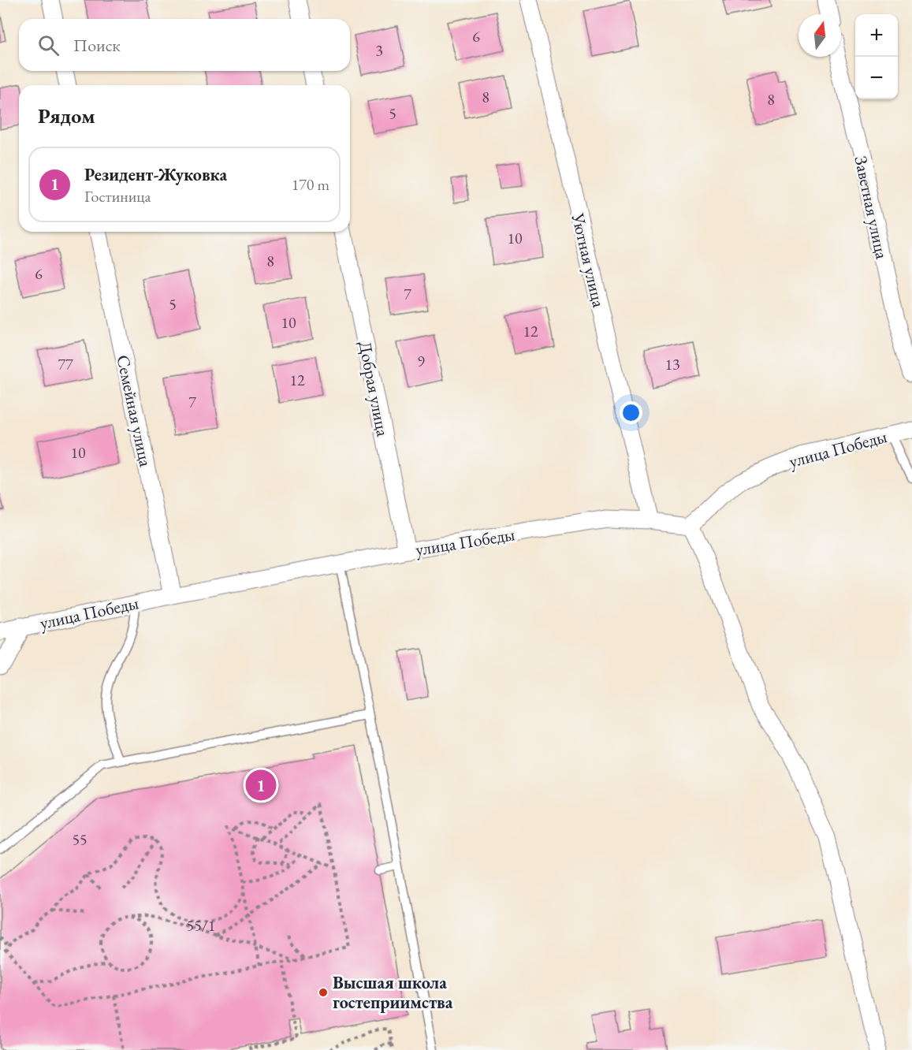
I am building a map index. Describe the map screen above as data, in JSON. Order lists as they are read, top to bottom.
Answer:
{
  "streets": {
    "street": [
      "Заветная улица",
      "Уютная улица",
      "Добрая улица",
      "Семейная улица",
      "улица Победы"
    ]
  },
  "crossings": [
    ["Уютная улица", "улица Победы"],
    ["Добрая улица", "улица Победы"],
    ["Семейная улица", "улица Победы"]
  ],
  "places": ["Высшая школа гостеприимства"],
  "house_numbers": [
    "6",
    "3",
    "8",
    "8",
    "5",
    "10",
    "8",
    "6",
    "7",
    "5",
    "10",
    "12",
    "9",
    "77",
    "13",
    "12",
    "7",
    "10",
    "55",
    "55/1"
  ],
  "north": "top",
  "page": {
    "map_buttons": ["+", "−"],
    "search": "Поиск",
    "heading": "Рядом",
    "list": [
      {
        "mark": "1",
        "name": "Резидент-Жуковка",
        "note": "Гостиница",
        "value": "170 m"
      }
    ],
    "pins": "1"
  }
}
